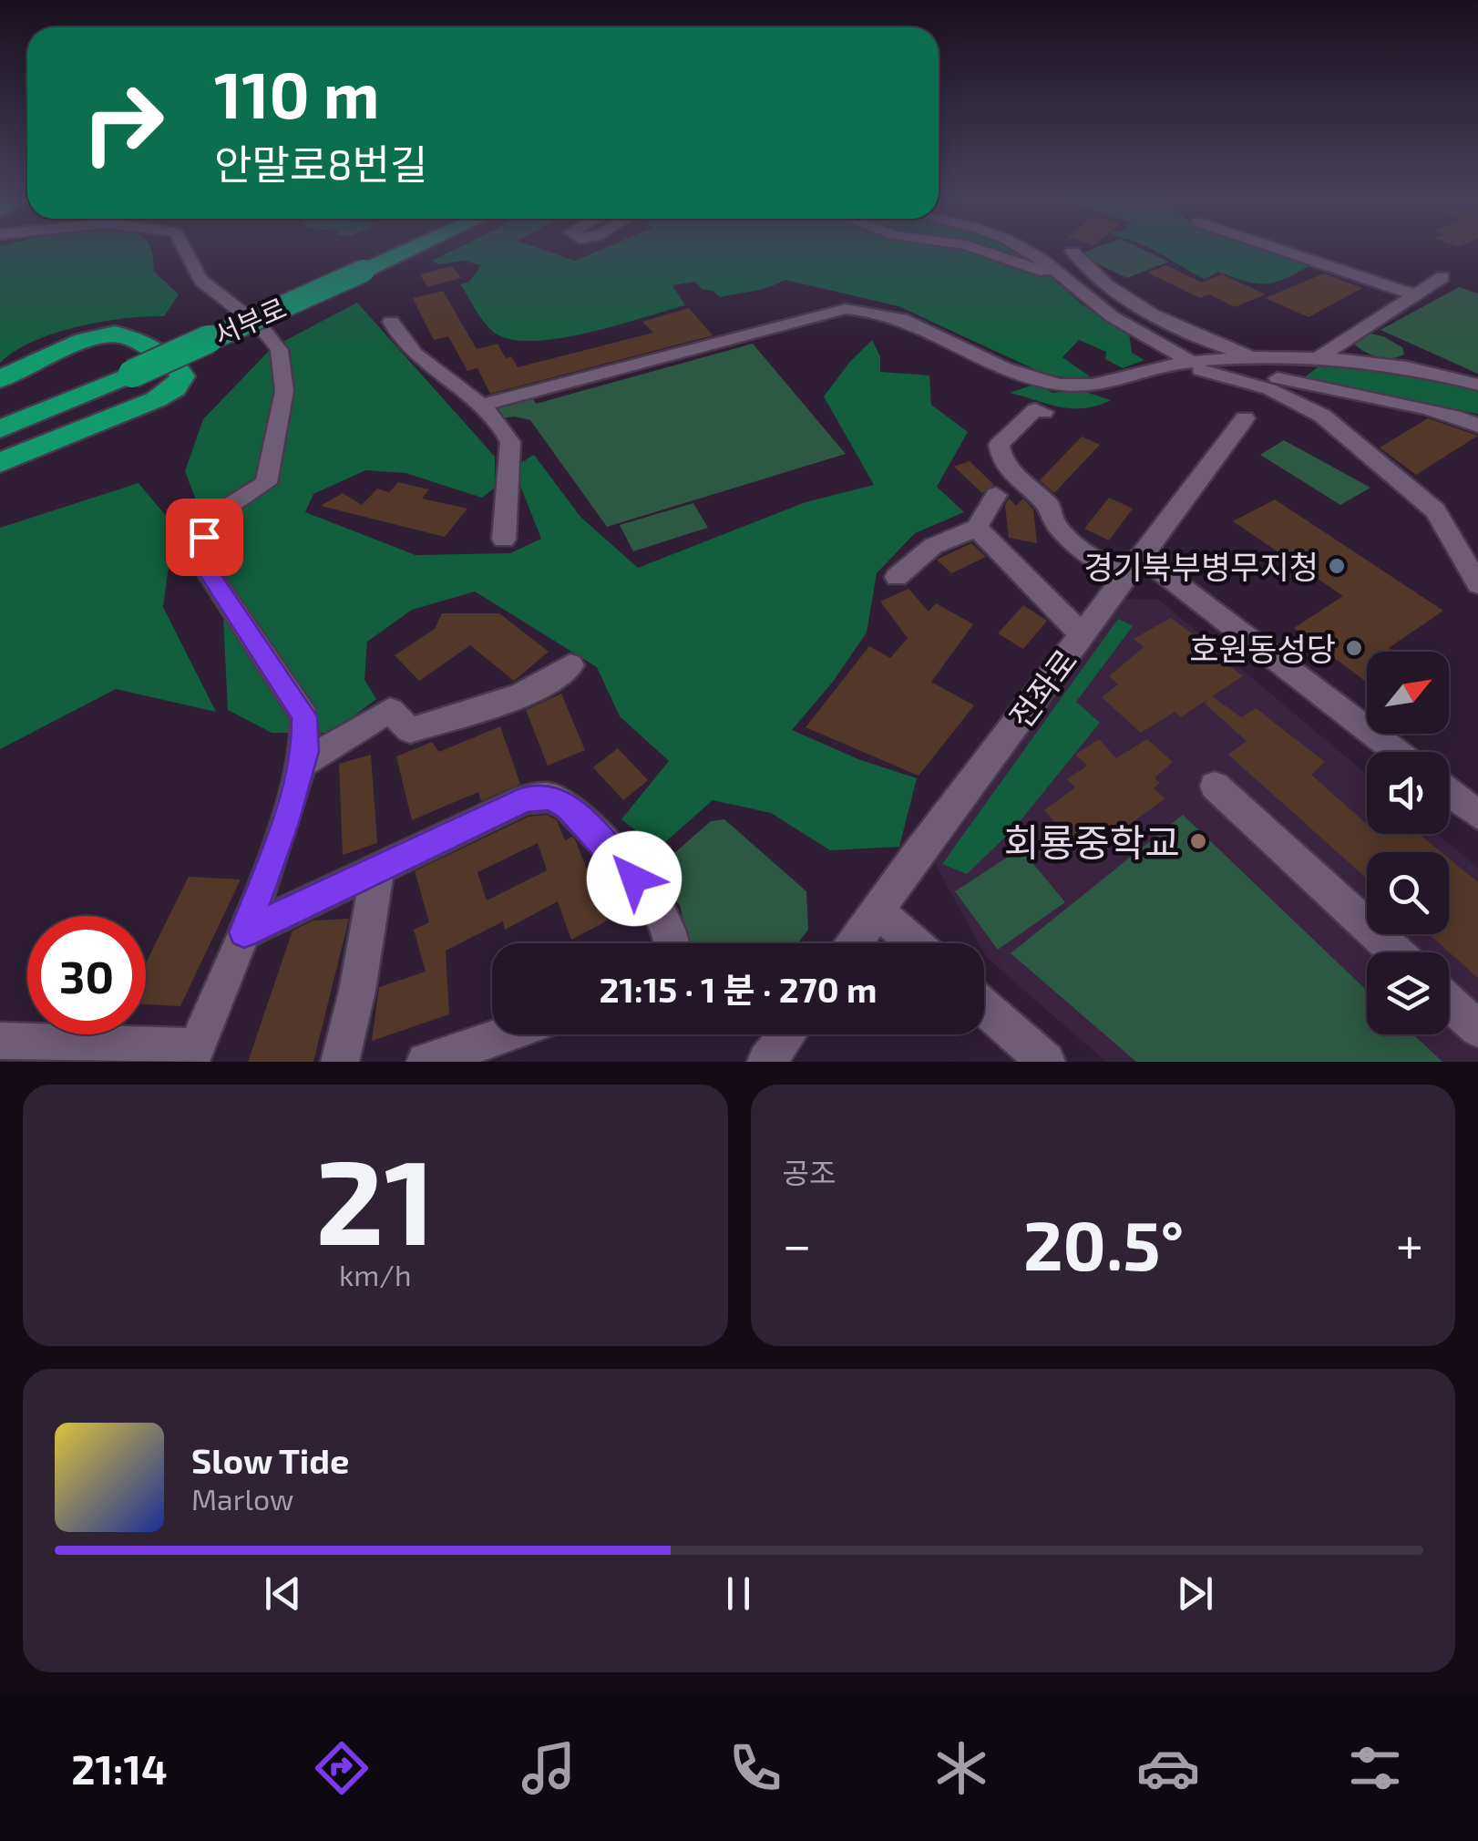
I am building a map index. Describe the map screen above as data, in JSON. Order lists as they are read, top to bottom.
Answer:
{
  "streets": {
    "highway": ["서부로"],
    "street": ["전좌로"]
  },
  "places": ["경기북부병무지청", "호원동성당", "회룡중학교"],
  "north": "top right",
  "page": {
    "turn": ["110 m", "안말로8번길"],
    "limit": "30",
    "trip": "21:15 · 1 분 · 270 m",
    "tile": [
      ["21", "km/h"],
      "공조"
    ],
    "heat": ["−", "20.5°", "+"],
    "song": ["Slow Tide", "Marlow"],
    "tabs": "21:14"
  }
}
